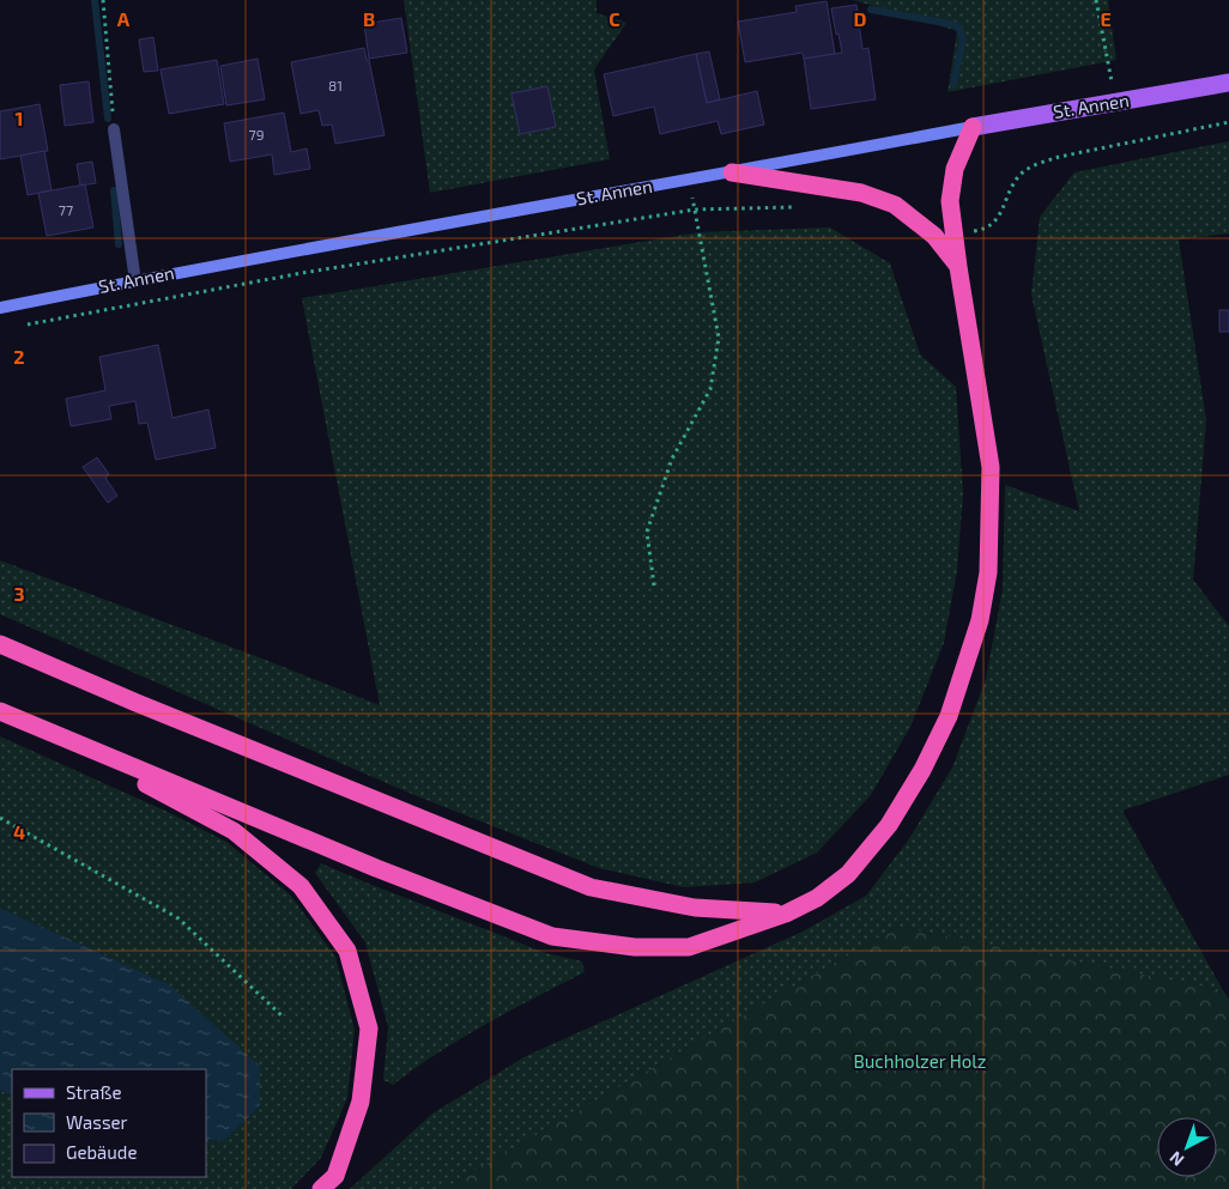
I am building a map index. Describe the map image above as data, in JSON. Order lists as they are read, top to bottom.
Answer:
{
  "streets": {
    "main road": ["St. Annen"]
  },
  "parks": ["Buchholzer Holz"],
  "house_numbers": ["81", "79", "77"],
  "legend": ["Straße", "Wasser", "Gebäude"],
  "north": "bottom left",
  "grid": {
    "columns": [
      "A",
      "B",
      "C",
      "D",
      "E"
    ],
    "rows": [
      "1",
      "2",
      "3",
      "4"
    ]
  }
}
